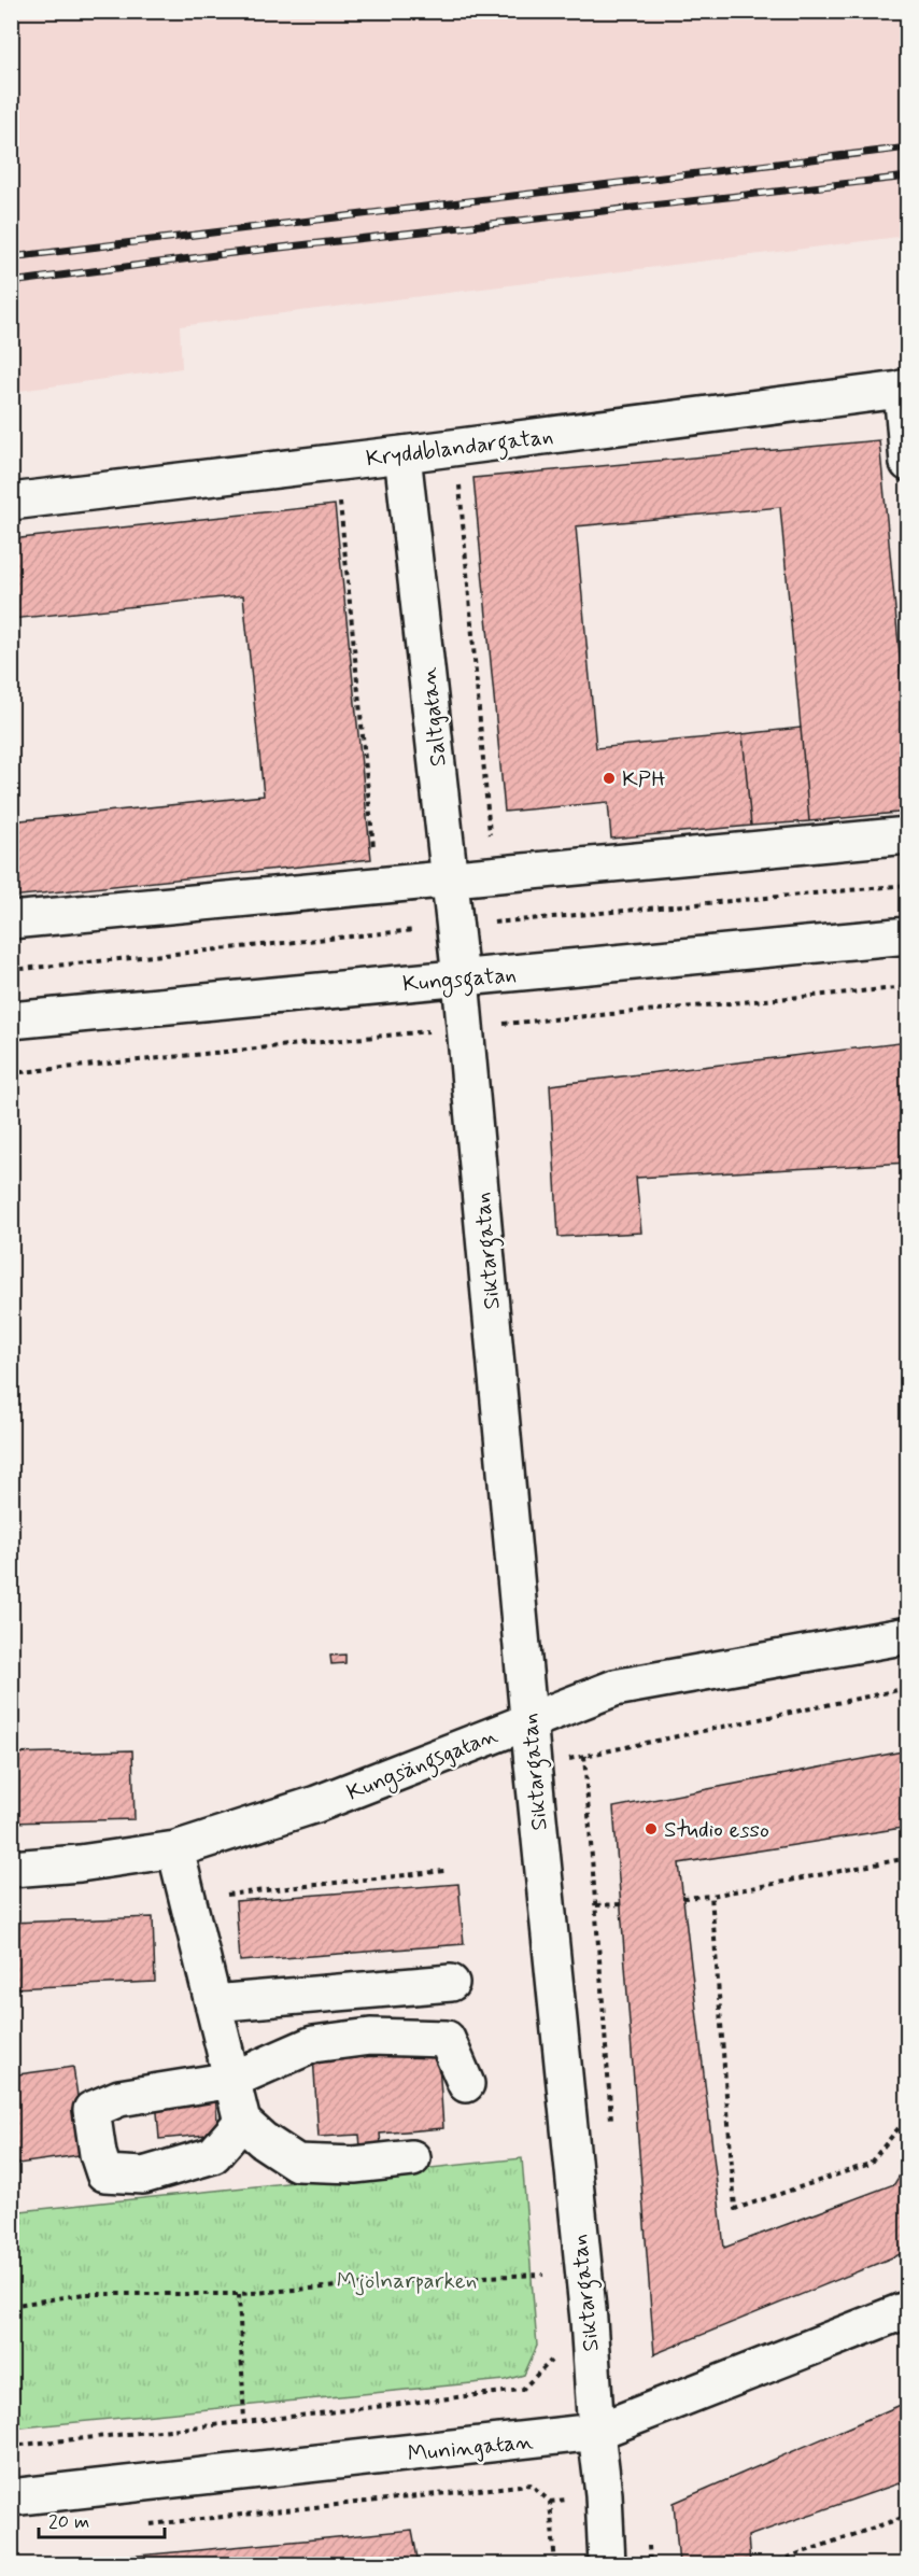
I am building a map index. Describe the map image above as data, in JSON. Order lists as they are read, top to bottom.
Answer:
{
  "streets": {
    "street": [
      "Kryddblandargatan",
      "Saltgatan",
      "Kungsgatan",
      "Siktargatan",
      "Kungsängsgatan",
      "Muningatan"
    ]
  },
  "crossings": [
    ["Kryddblandargatan", "Saltgatan"],
    ["Saltgatan", "Kungsgatan"],
    ["Saltgatan", "Siktargatan"],
    ["Kungsgatan", "Siktargatan"],
    ["Siktargatan", "Kungsängsgatan"],
    ["Siktargatan", "Muningatan"]
  ],
  "parks": ["Mjölnarparken"],
  "places": ["KPH", "Studio esso"],
  "scale_bar": "20 m"
}
